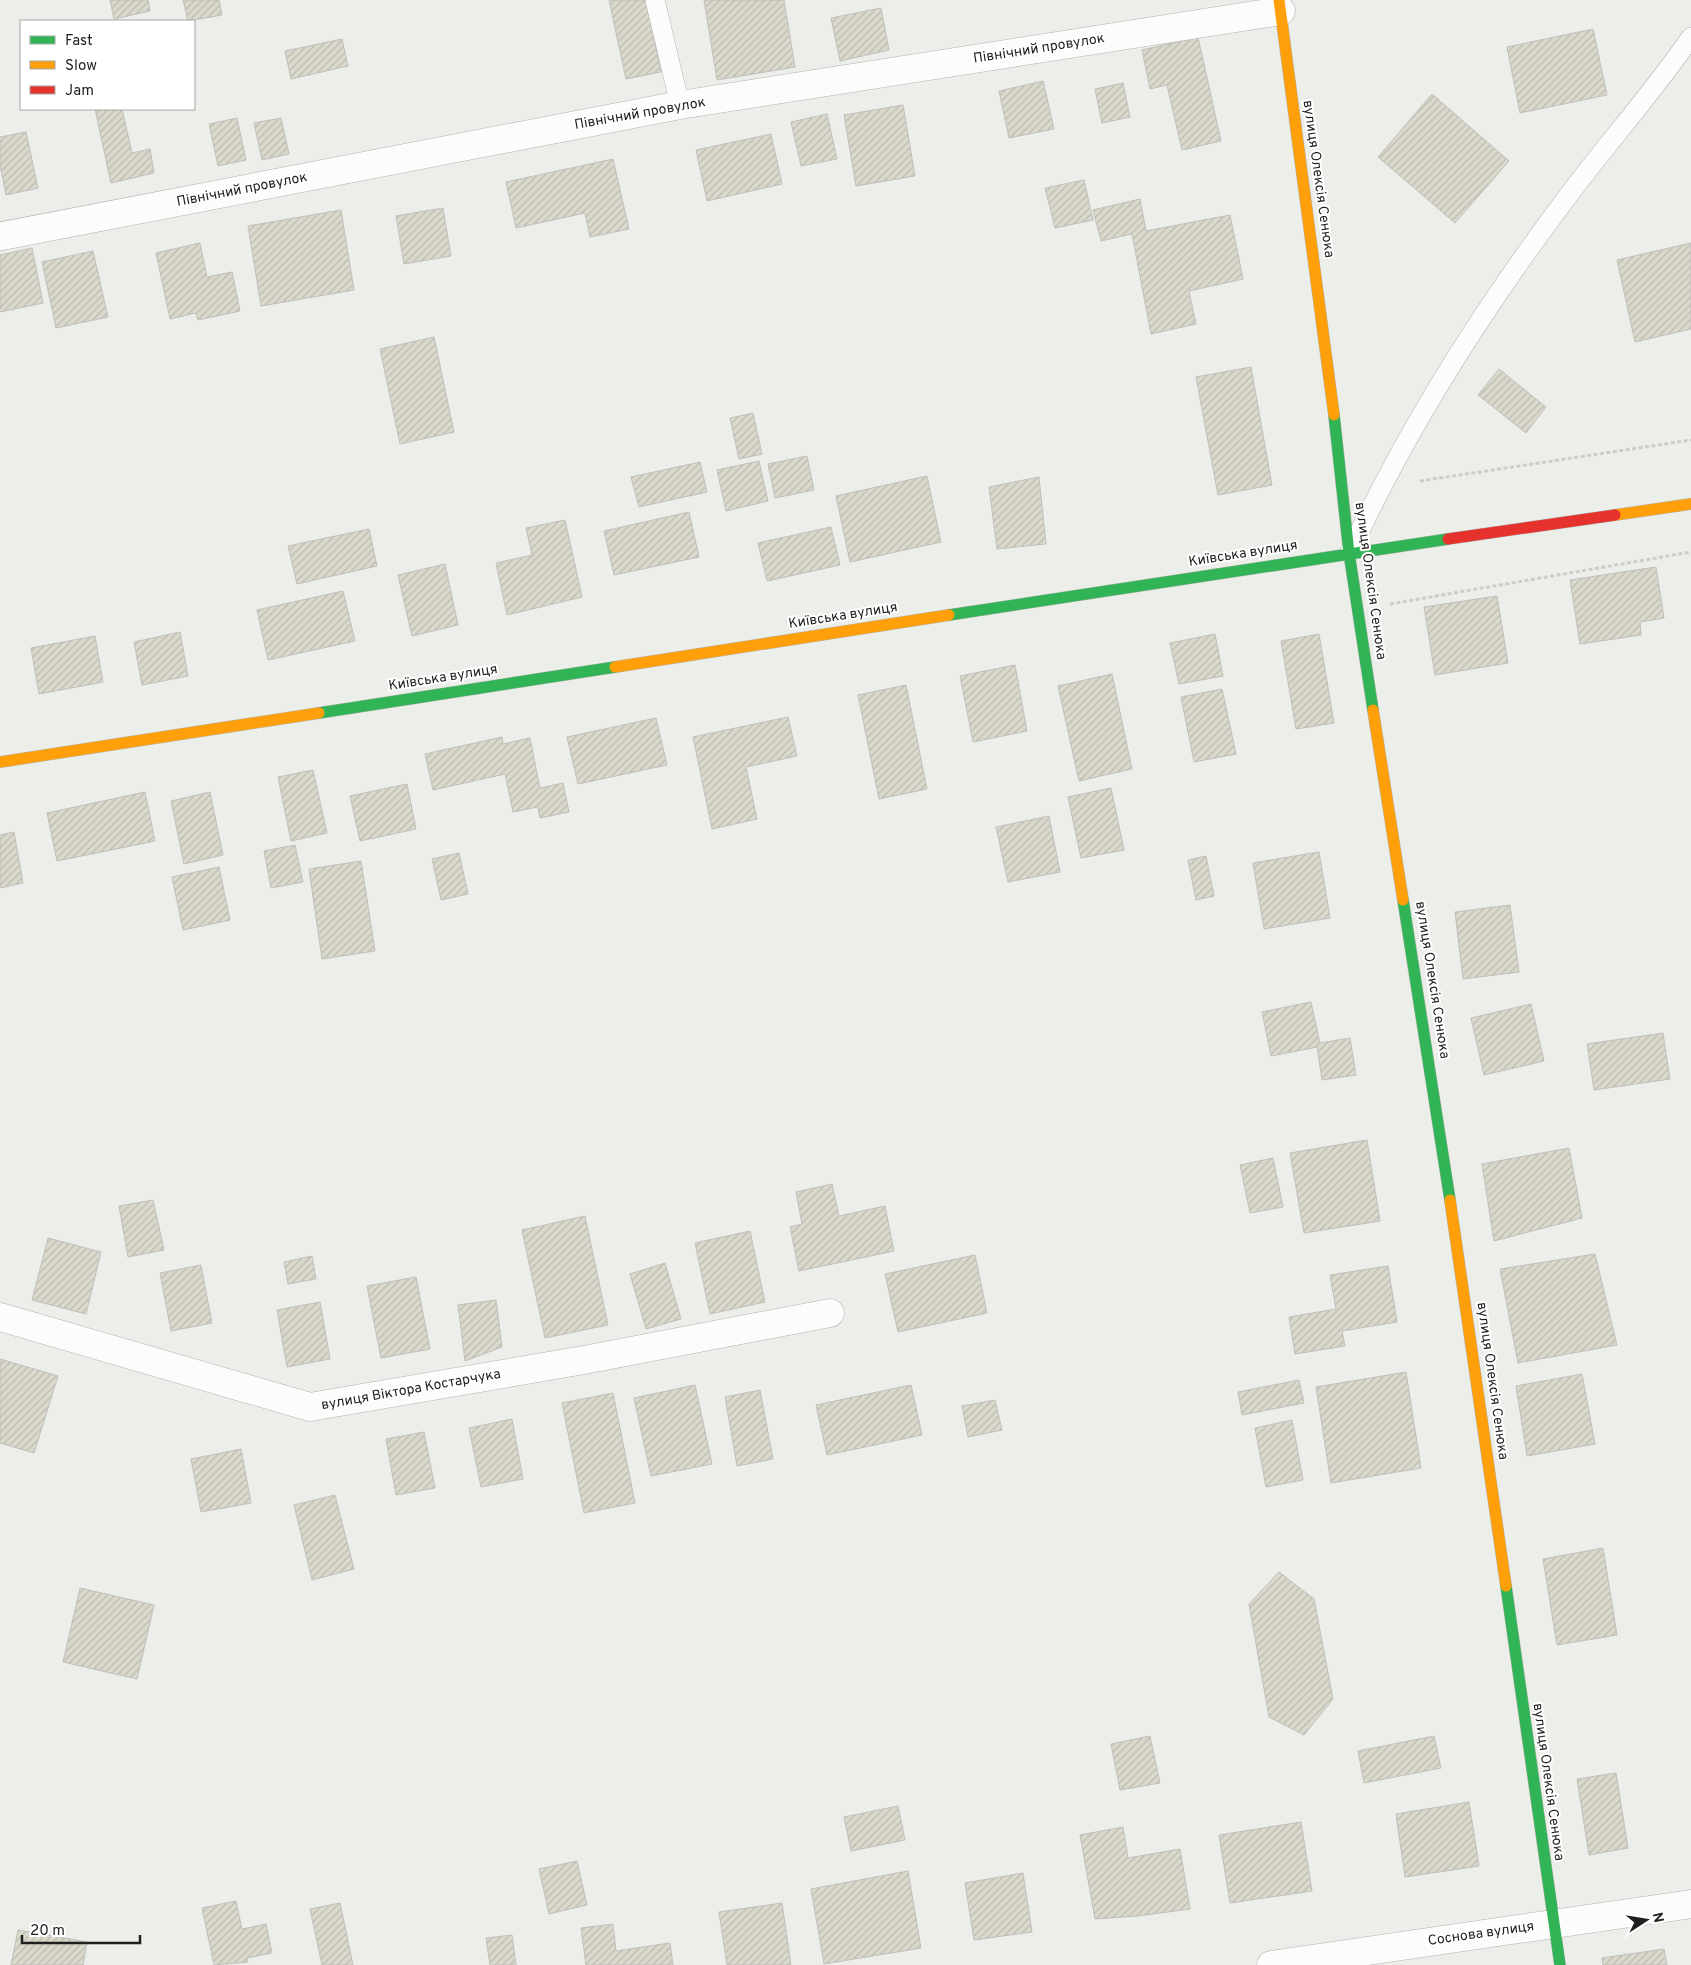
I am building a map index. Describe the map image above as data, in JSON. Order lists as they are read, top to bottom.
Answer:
{
  "streets": {
    "street": [
      "Північний провулок",
      "вулиця Олексія Сенюка",
      "Київська вулиця",
      "вулиця Віктора Костарчука",
      "Соснова вулиця"
    ]
  },
  "crossings": [
    ["Північний провулок", "вулиця Олексія Сенюка"],
    ["вулиця Олексія Сенюка", "Київська вулиця"],
    ["вулиця Олексія Сенюка", "Соснова вулиця"]
  ],
  "legend": ["Fast", "Slow", "Jam"],
  "scale_bar": "20 m",
  "north": "right"
}
